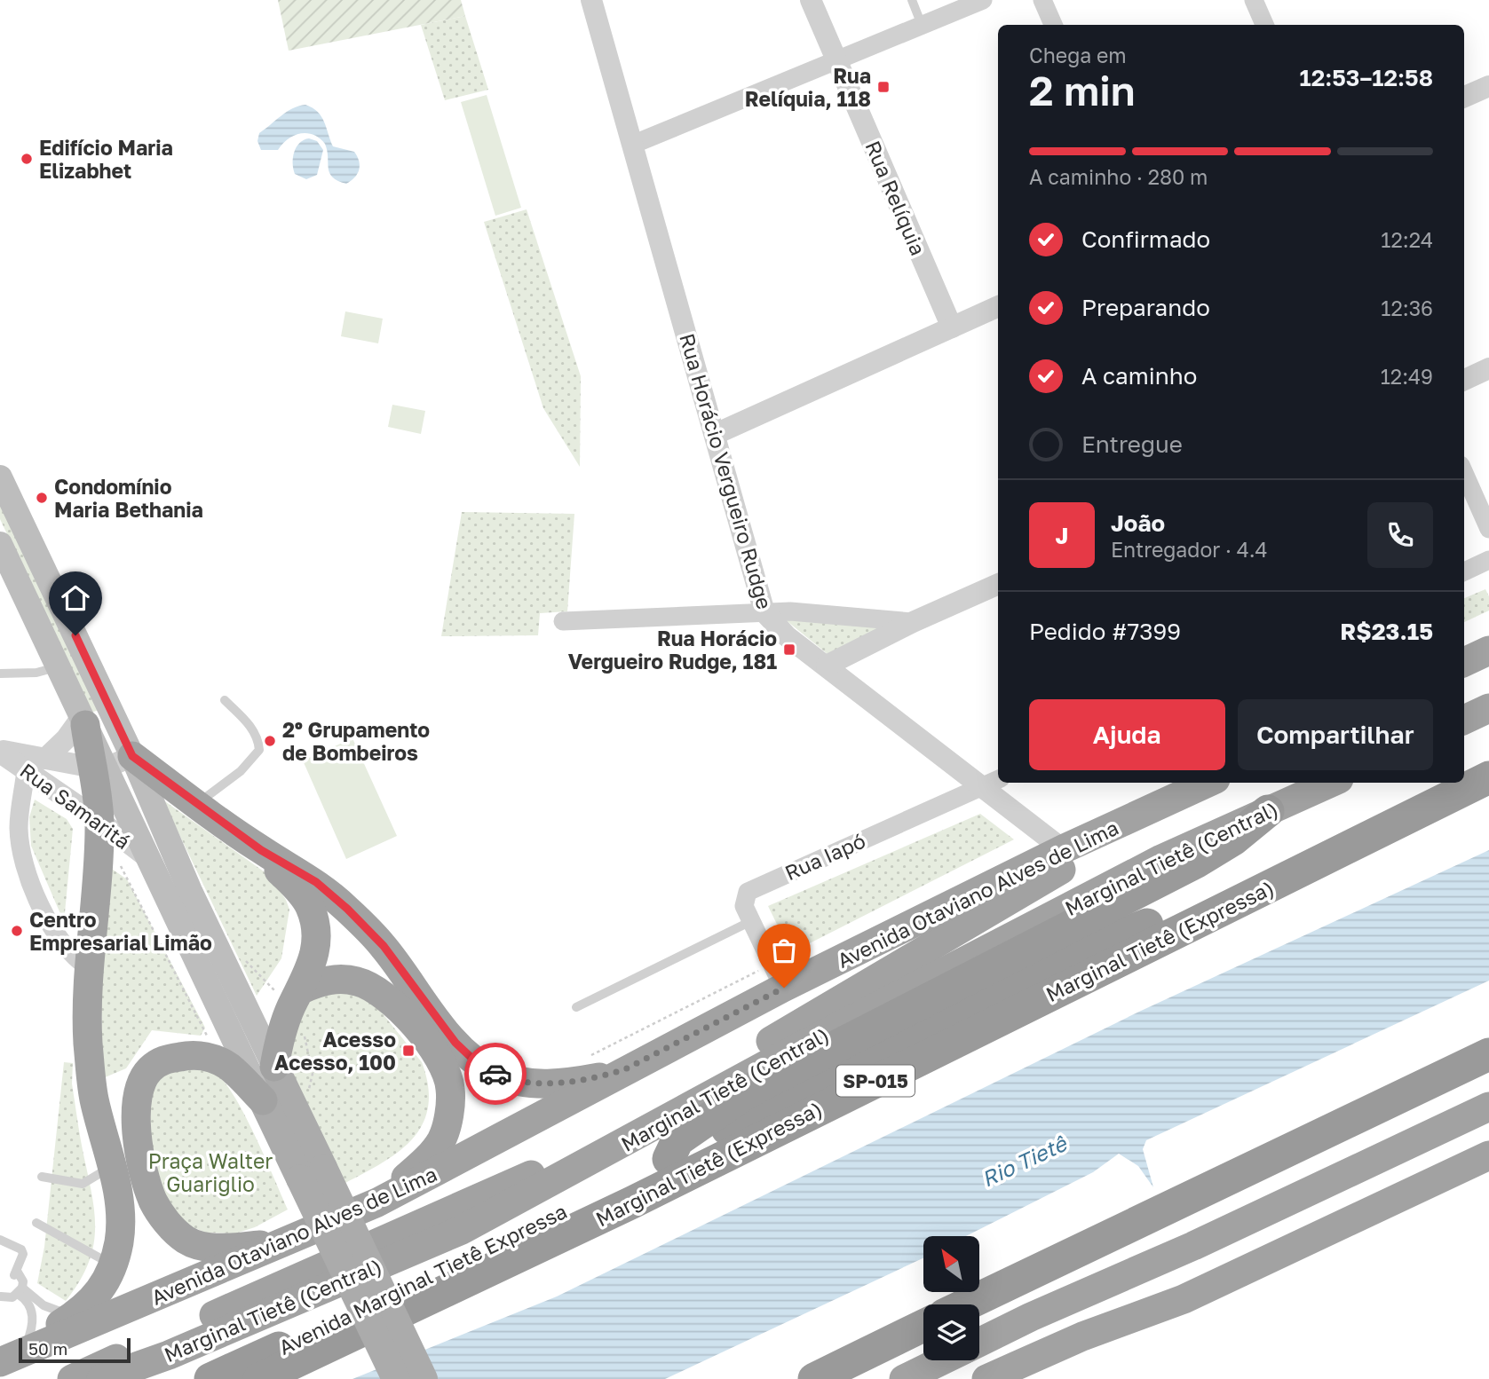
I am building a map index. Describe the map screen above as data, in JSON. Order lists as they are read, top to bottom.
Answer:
{
  "streets": {
    "highway": [
      "Marginal Tietê (Central)",
      "Avenida Otaviano Alves de Lima",
      "Marginal Tietê (Expressa)",
      "SP-015",
      "Avenida Marginal Tietê Expressa"
    ],
    "street": [
      "Rua Relíquia",
      "Rua Horácio Vergueiro Rudge",
      "Rua Samaritá",
      "Rua Iapó"
    ]
  },
  "crossings": [
    ["Rua Horácio Vergueiro Rudge", "Rua Iapó"],
    ["Rua Horácio Vergueiro Rudge", "Avenida Otaviano Alves de Lima"],
    ["Rua Iapó", "Avenida Otaviano Alves de Lima"],
    ["Marginal Tietê (Expressa)", "Avenida Marginal Tietê Expressa"]
  ],
  "water": ["Rio Tietê"],
  "parks": ["Praça Walter Guariglio"],
  "places": {
    "transit": ["Rua Relíquia, 118", "Rua Horácio Vergueiro Rudge, 181", "Acesso Acesso, 100"],
    "other": [
      "Edifício Maria Elizabhet",
      "Condomínio Maria Bethania",
      "2º Grupamento de Bombeiros",
      "Centro Empresarial Limão"
    ]
  },
  "scale_bar": "50 m",
  "north": "top left",
  "page": {
    "heading": ["2 min", "Chega em", "12:53–12:58"],
    "panel": [
      "João",
      "Entregador · 4.4",
      "Pedido #7399",
      "R$23.15"
    ],
    "bar": "A caminho · 280 m",
    "list": [
      ["Confirmado", "12:24"],
      ["Preparando", "12:36"],
      ["A caminho", "12:49"],
      "Entregue"
    ],
    "round": "J",
    "buttons": ["Ajuda", "Compartilhar"],
    "scale": "50 m"
  }
}
